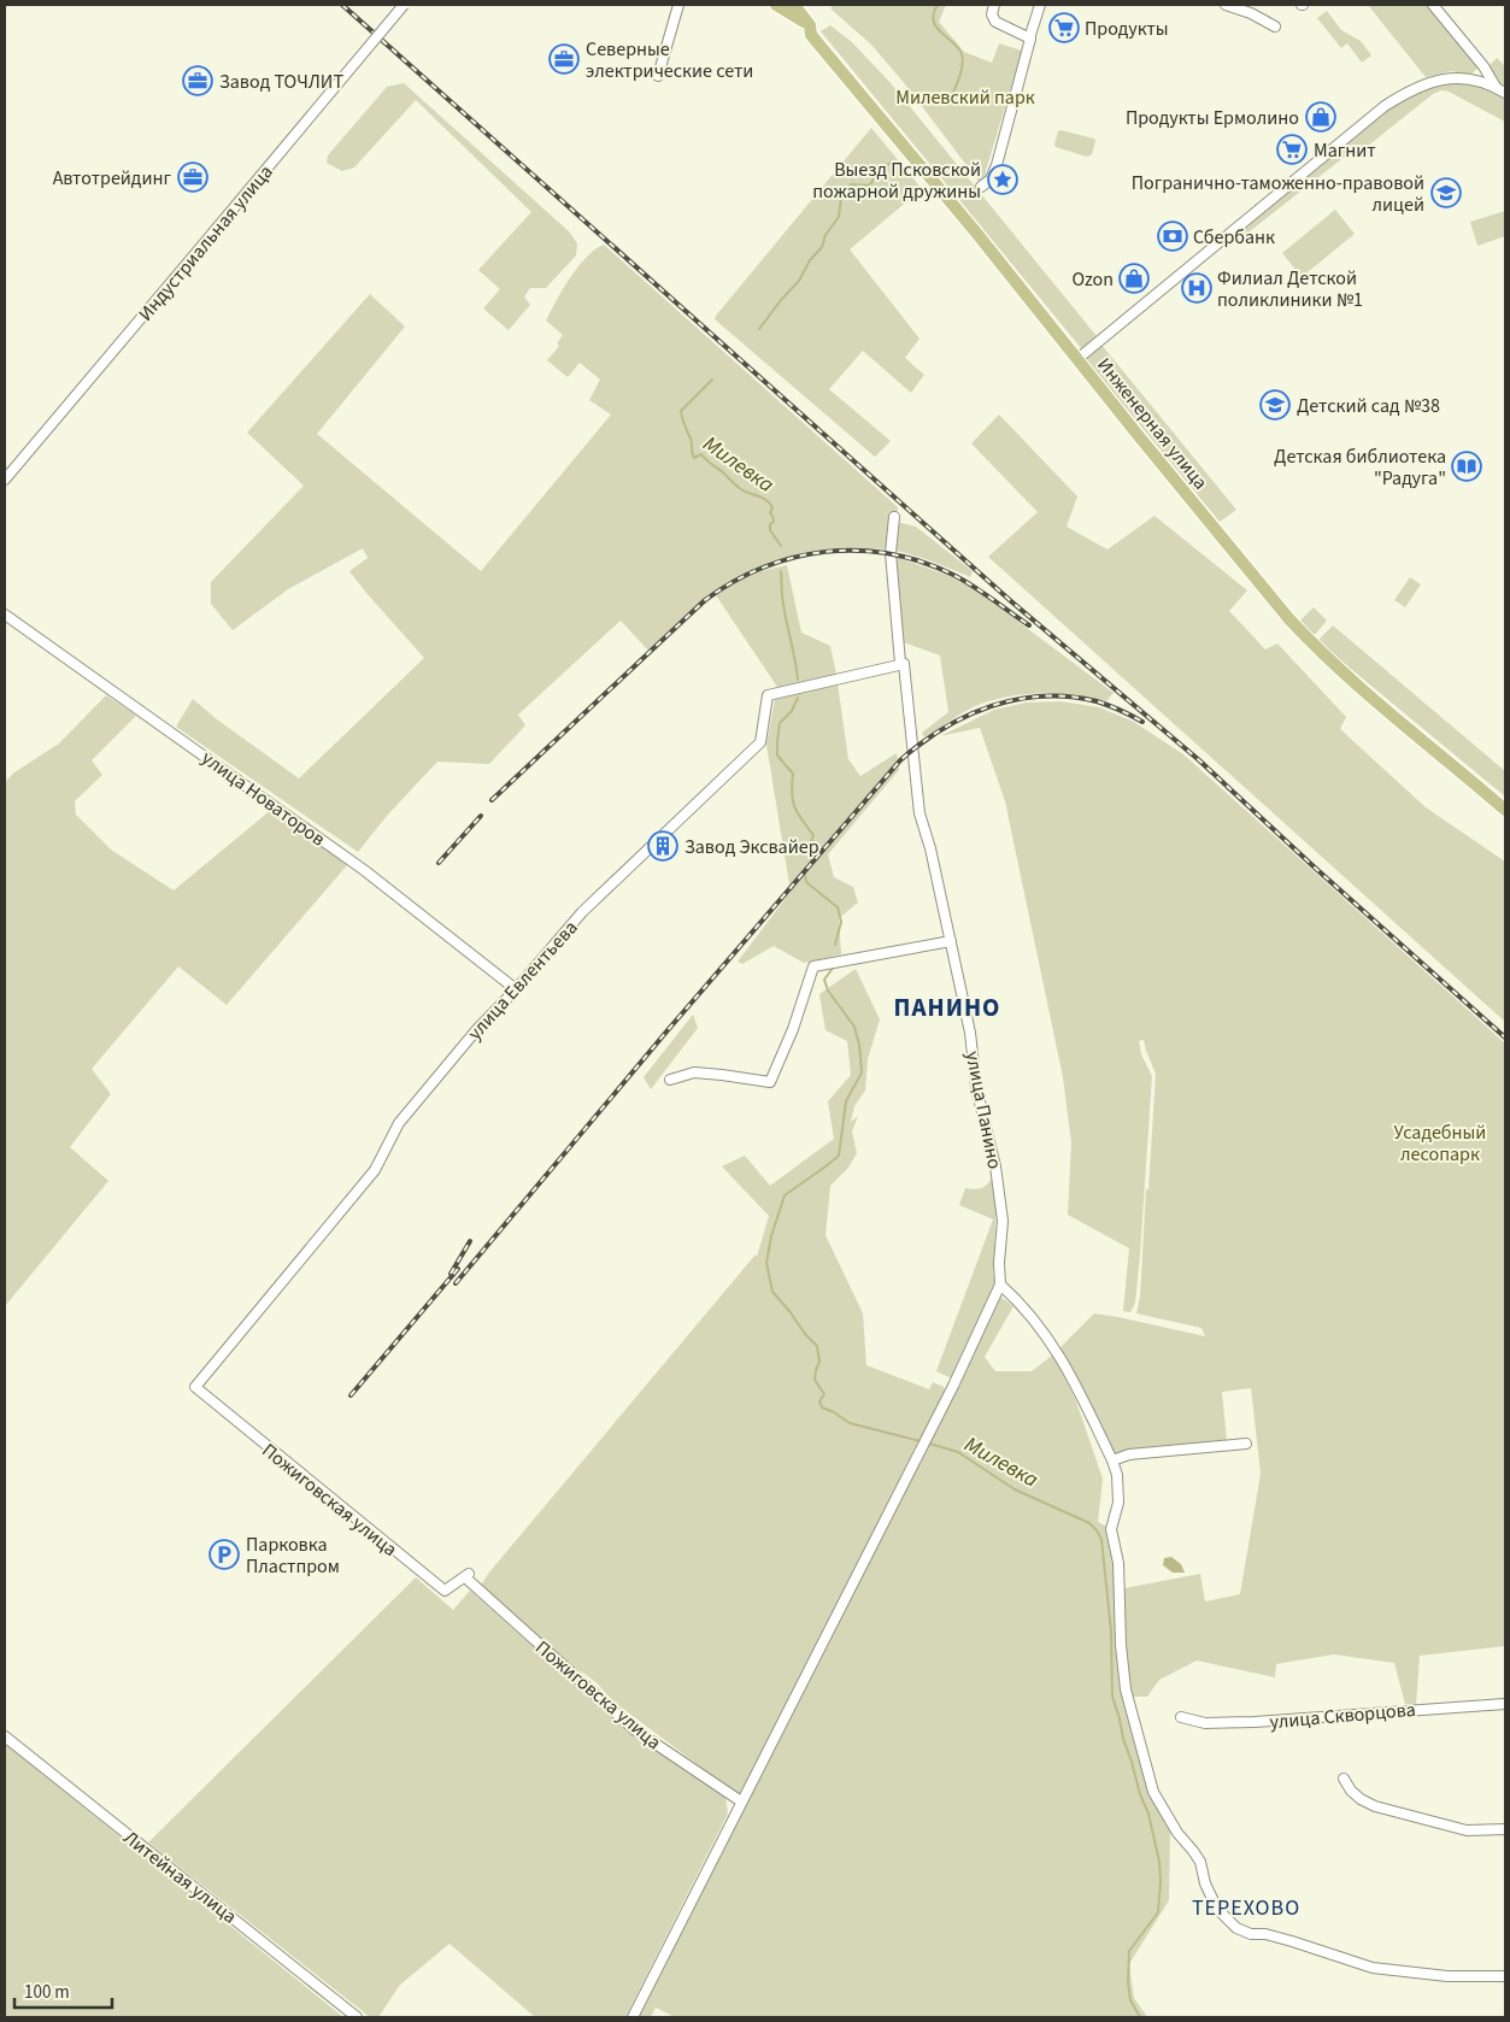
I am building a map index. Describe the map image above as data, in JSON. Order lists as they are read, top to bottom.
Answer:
{
  "streets": {
    "main road": ["Инженерная улица"],
    "street": [
      "Индустриальная улица",
      "улица Новаторов",
      "улица Евлентьева",
      "улица Панино",
      "Пожиговская улица",
      "Пожиговска улица",
      "улица Скворцова",
      "Литейная улица"
    ]
  },
  "crossings": [
    ["улица Новаторов", "улица Евлентьева"],
    ["улица Евлентьева", "улица Панино"],
    ["улица Евлентьева", "Пожиговская улица"],
    ["улица Панино", "Пожиговска улица"],
    ["Пожиговская улица", "Пожиговска улица"]
  ],
  "districts": ["ПАНИНО", "ТЕРЕХОВО"],
  "water": ["Милевка"],
  "parks": ["Милевский парк", "Усадебный лесопарк"],
  "places": {
    "supermarket": ["Продукты", "Магнит"],
    "office": ["Северные электрические сети", "Завод ТОЧЛИТ", "Автотрейдинг"],
    "shop": ["Продукты Ермолино", "Ozon"],
    "place": ["Выезд Псковской пожарной дружины"],
    "school or university": ["Погранично-таможенно-правовой лицей", "Детский сад №38"],
    "bank": ["Сбербанк"],
    "hospital": ["Филиал Детской поликлиники №1"],
    "library": ["Детская библиотека \"Радуга\""],
    "building": ["Завод Эксвайер"],
    "parking": ["Парковка Пластпром"]
  },
  "scale_bar": "100 m"
}
